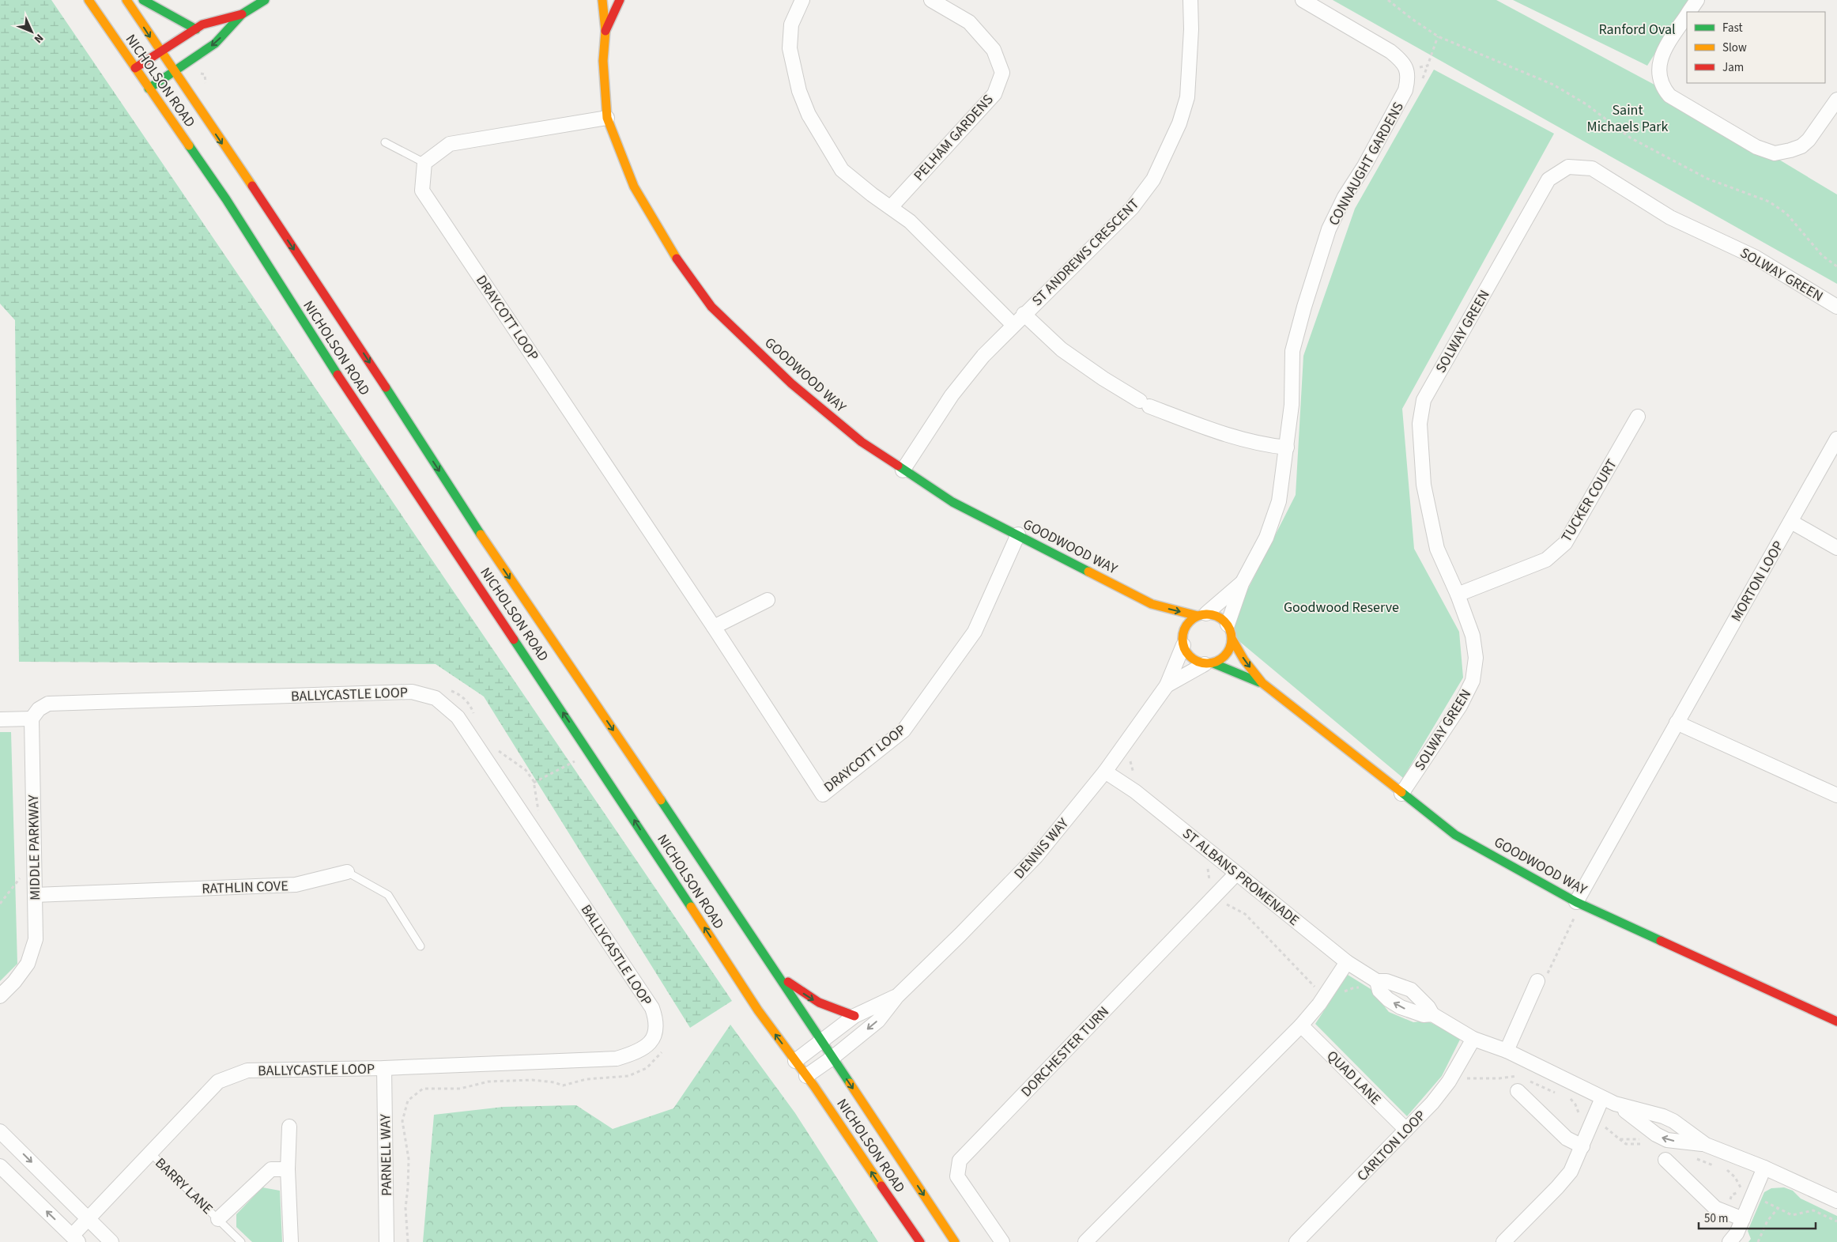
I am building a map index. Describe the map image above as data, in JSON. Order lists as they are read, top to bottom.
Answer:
{
  "streets": {
    "main road": ["NICHOLSON ROAD", "GOODWOOD WAY"],
    "street": [
      "PELHAM GARDENS",
      "CONNAUGHT GARDENS",
      "ST ANDREWS CRESCENT",
      "SOLWAY GREEN",
      "DRAYCOTT LOOP",
      "TUCKER COURT",
      "MORTON LOOP",
      "BALLYCASTLE LOOP",
      "MIDDLE PARKWAY",
      "DENNIS WAY",
      "ST ALBANS PROMENADE",
      "RATHLIN COVE",
      "DORCHESTER TURN",
      "QUAD LANE",
      "CARLTON LOOP",
      "PARNELL WAY",
      "BARRY LANE"
    ]
  },
  "crossings": [
    ["NICHOLSON ROAD", "DENNIS WAY"],
    ["CONNAUGHT GARDENS", "GOODWOOD WAY"],
    ["CONNAUGHT GARDENS", "DENNIS WAY"],
    ["ST ANDREWS CRESCENT", "GOODWOOD WAY"],
    ["SOLWAY GREEN", "GOODWOOD WAY"],
    ["SOLWAY GREEN", "TUCKER COURT"],
    ["DRAYCOTT LOOP", "GOODWOOD WAY"],
    ["GOODWOOD WAY", "MORTON LOOP"],
    ["GOODWOOD WAY", "DENNIS WAY"],
    ["BALLYCASTLE LOOP", "MIDDLE PARKWAY"],
    ["BALLYCASTLE LOOP", "PARNELL WAY"],
    ["BALLYCASTLE LOOP", "BARRY LANE"],
    ["MIDDLE PARKWAY", "RATHLIN COVE"],
    ["DENNIS WAY", "ST ALBANS PROMENADE"],
    ["ST ALBANS PROMENADE", "DORCHESTER TURN"],
    ["ST ALBANS PROMENADE", "CARLTON LOOP"],
    ["QUAD LANE", "CARLTON LOOP"]
  ],
  "parks": ["Ranford Oval", "Saint Michaels Park", "Goodwood Reserve"],
  "legend": ["Fast", "Slow", "Jam"],
  "scale_bar": "50 m",
  "north": "bottom right"
}
